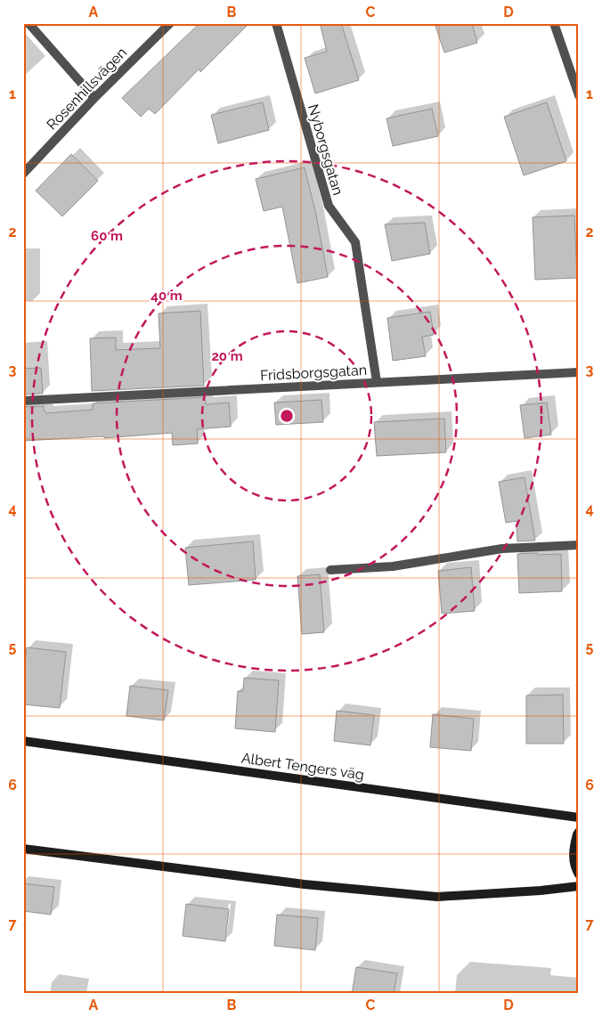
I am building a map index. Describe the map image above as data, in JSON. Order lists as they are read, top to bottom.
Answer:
{
  "streets": {
    "main road": ["Albert Tengers väg"],
    "street": ["Rosenhillsvägen", "Nyborgsgatan", "Fridsborgsgatan"]
  },
  "crossings": [
    ["Nyborgsgatan", "Fridsborgsgatan"]
  ],
  "grid": {
    "columns": [
      "A",
      "B",
      "C",
      "D"
    ],
    "rows": [
      "1",
      "2",
      "3",
      "4",
      "5",
      "6",
      "7"
    ]
  },
  "rings": ["60 m", "40 m", "20 m"]
}
